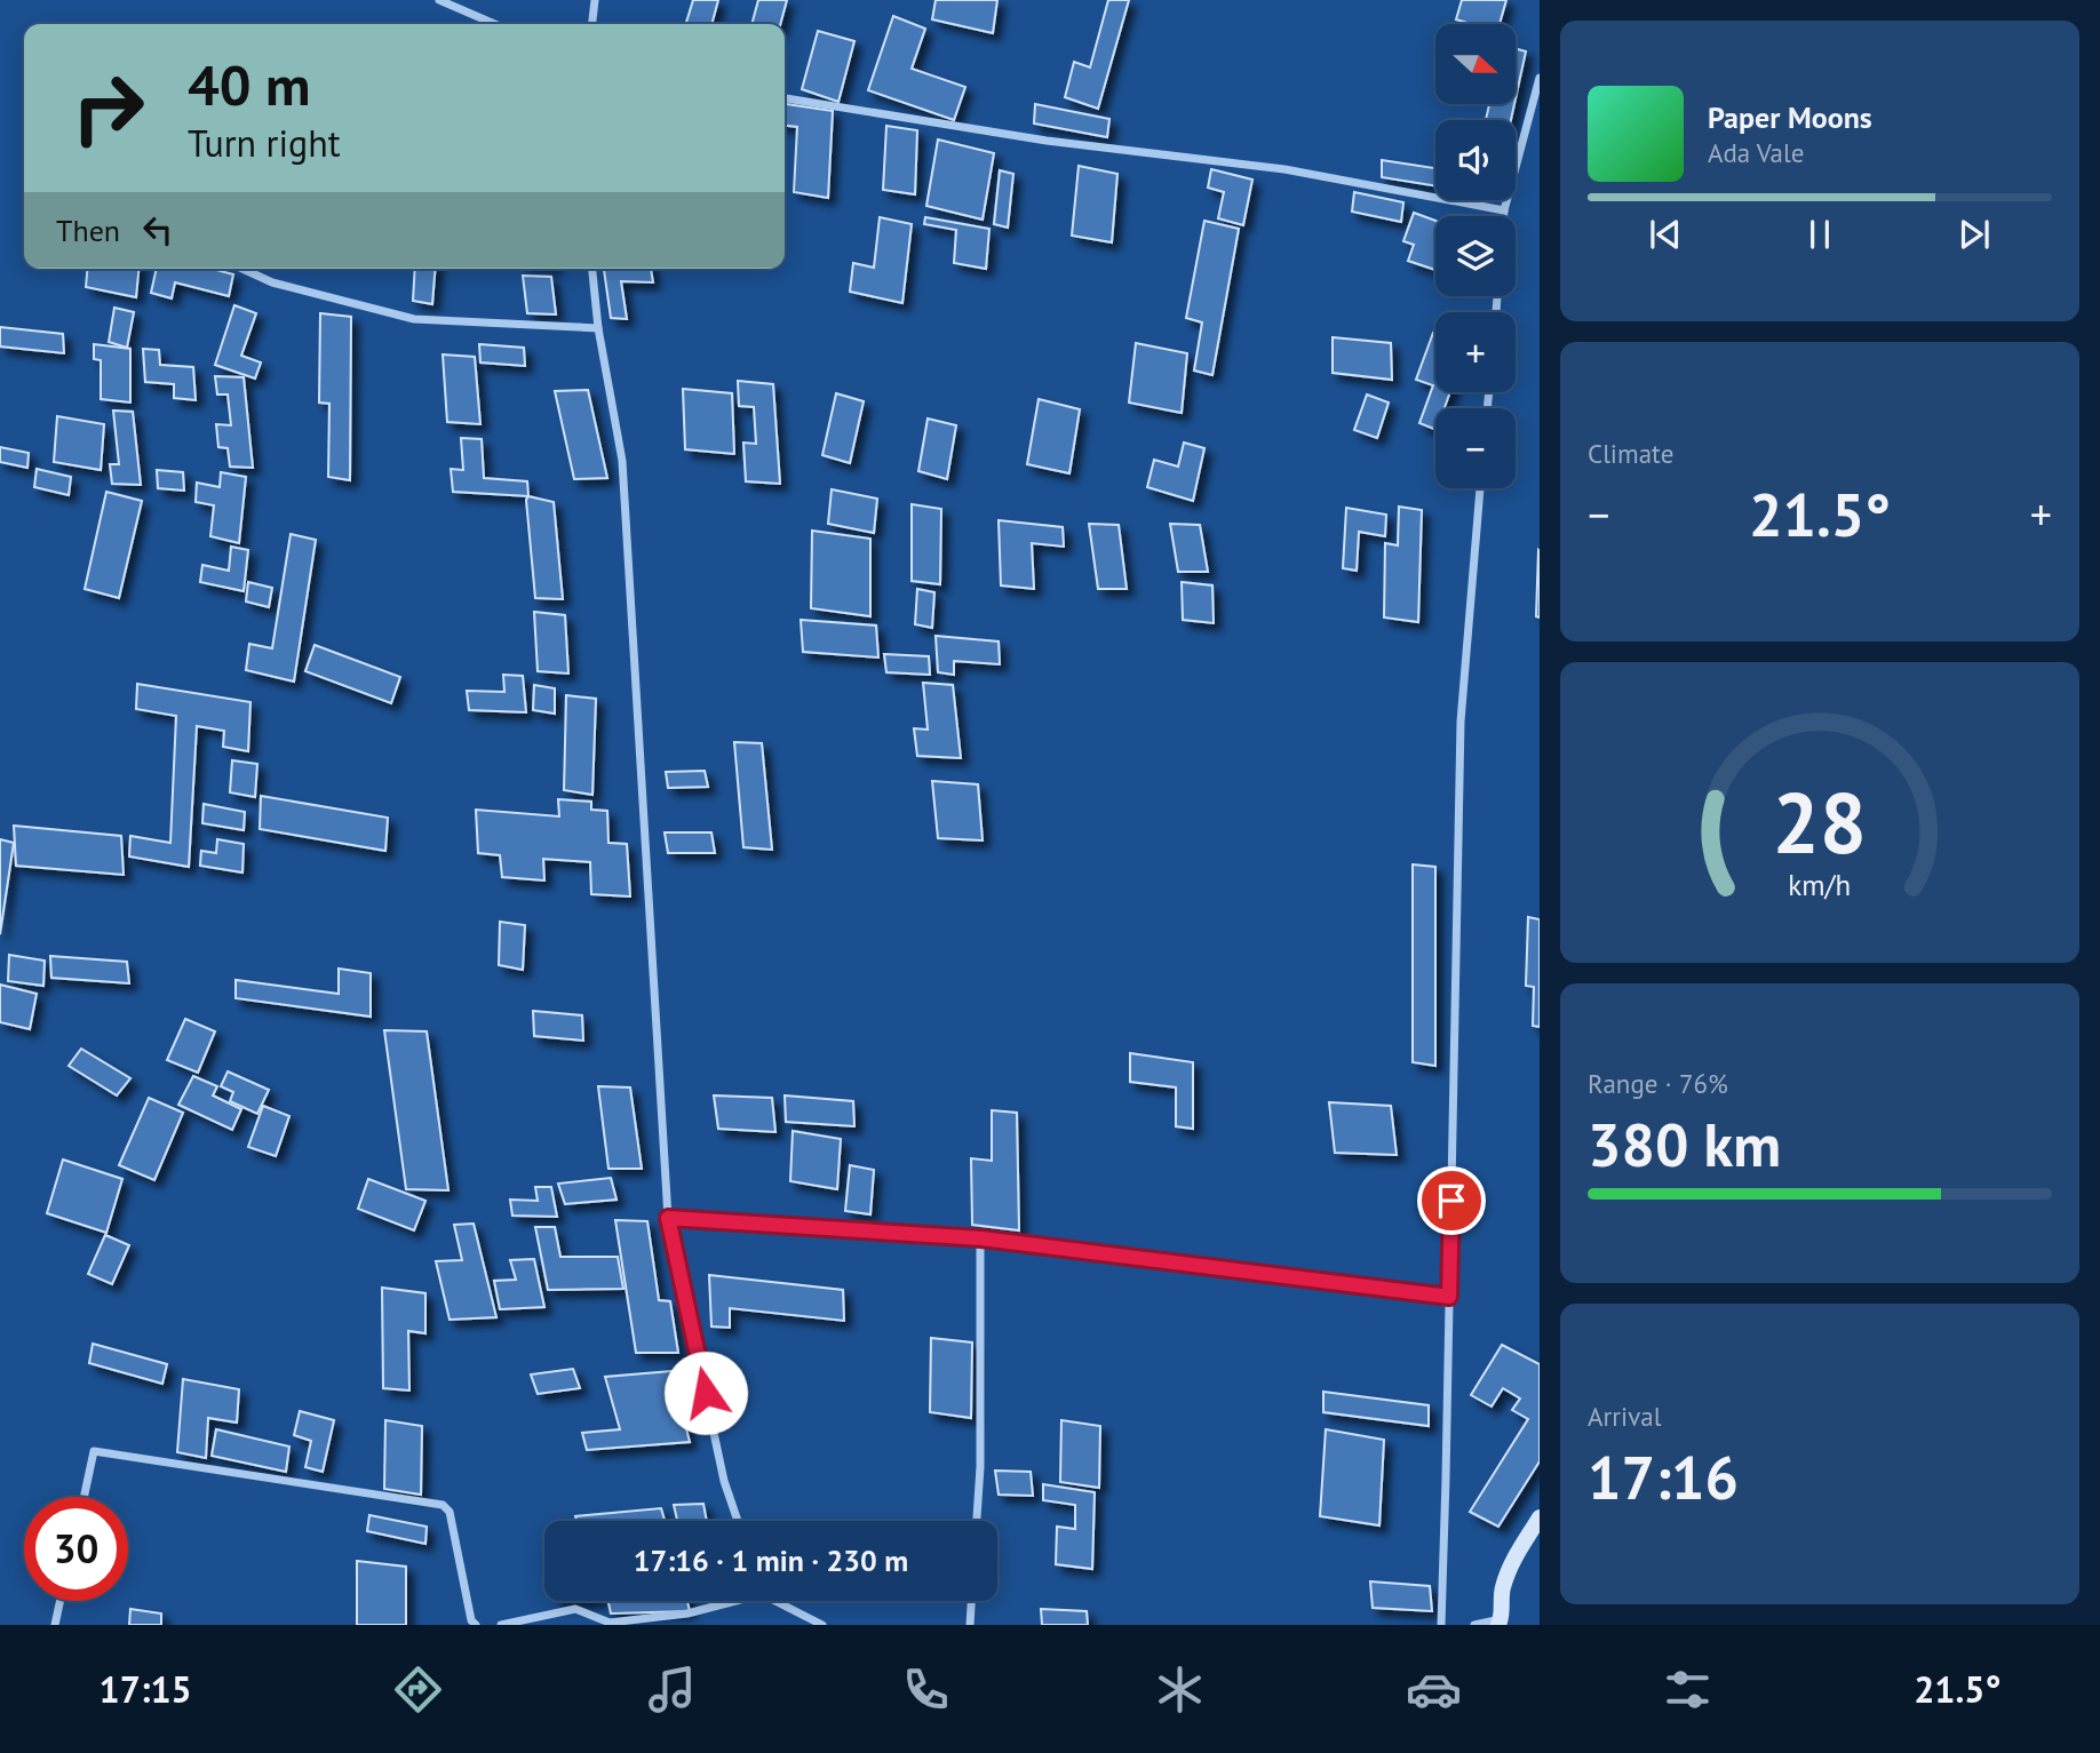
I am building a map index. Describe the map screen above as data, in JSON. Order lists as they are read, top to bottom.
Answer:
{
  "north": "right",
  "page": {
    "map_buttons": ["+", "−"],
    "turn": ["40 m", "Turn right"],
    "song": ["Paper Moons", "Ada Vale"],
    "then": "Then",
    "tile": [
      "Climate",
      ["Range · 76%", "380 km"],
      ["Arrival", "17:16"]
    ],
    "heat": ["−", "21.5°", "+"],
    "limit": "30",
    "trip": "17:16 · 1 min · 230 m",
    "tabs": ["17:15", "21.5°"],
    "gauge": ["28", "km/h"]
  }
}
